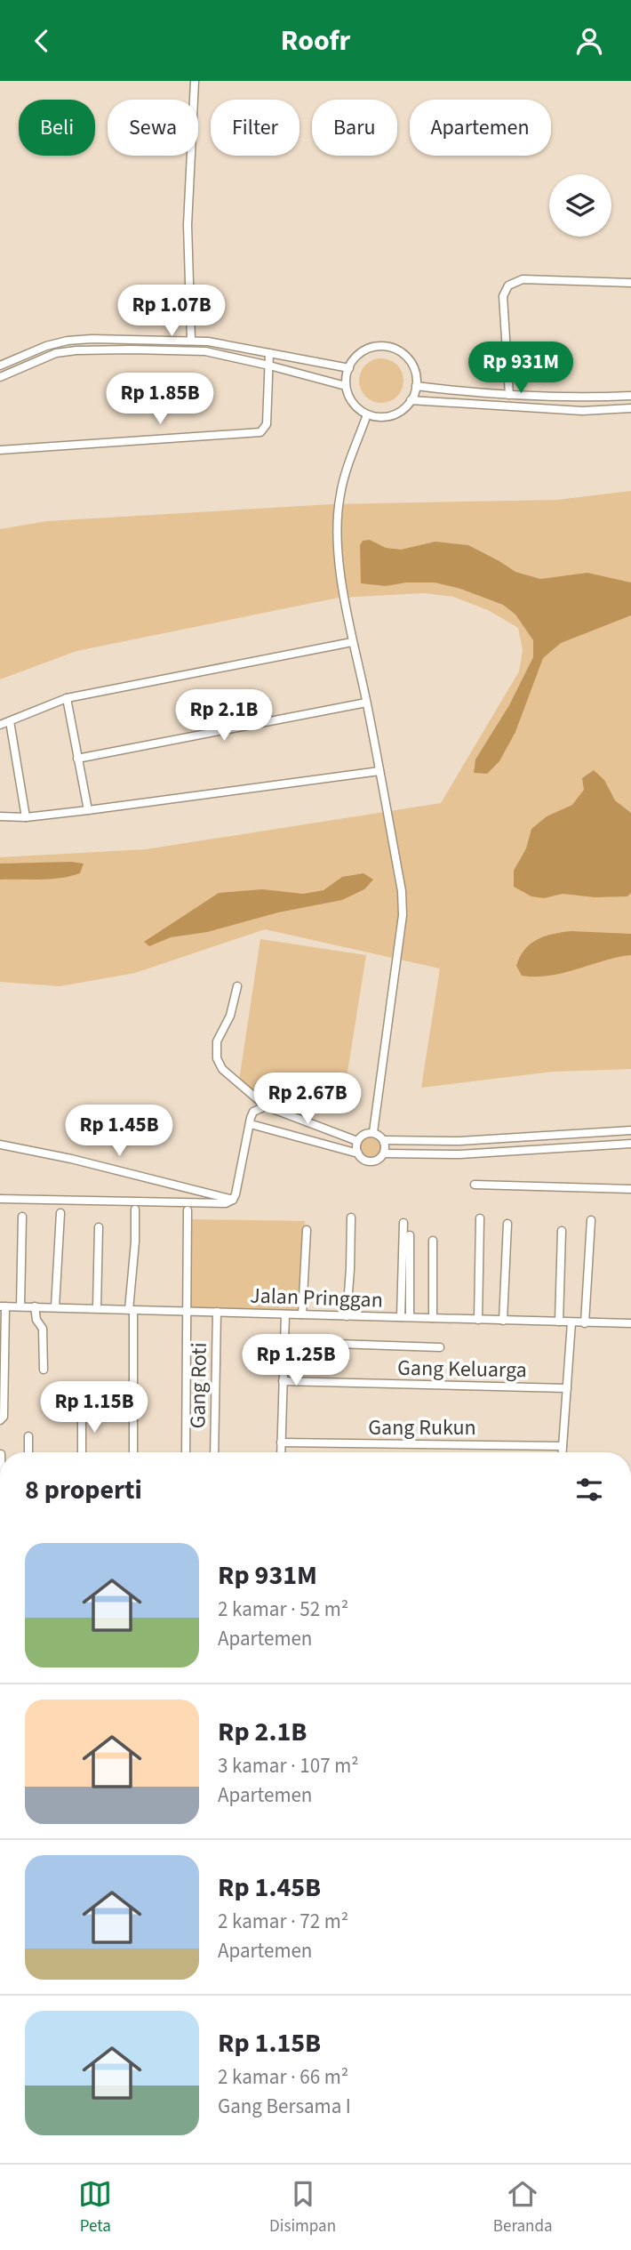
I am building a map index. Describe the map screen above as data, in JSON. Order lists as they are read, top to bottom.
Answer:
{
  "streets": {
    "street": [
      "Jalan Pringgan",
      "Gang Keluarga",
      "Gang Roti",
      "Gang Rukun"
    ]
  },
  "crossings": [
    ["Jalan Pringgan", "Gang Roti"]
  ],
  "page": {
    "header": "Roofr",
    "chip": [
      "Beli",
      "Sewa",
      "Filter",
      "Baru",
      "Apartemen"
    ],
    "price": [
      "Rp 1.07B",
      "Rp 931M",
      "Rp 1.85B",
      "Rp 2.1B",
      "Rp 2.67B",
      "Rp 1.45B",
      "Rp 1.25B",
      "Rp 1.15B"
    ],
    "heading": "8 properti",
    "list": [
      {
        "name": "Rp 931M",
        "note": "2 kamar · 52 m² · Apartemen"
      },
      {
        "name": "Rp 2.1B",
        "note": "3 kamar · 107 m² · Apartemen"
      },
      {
        "name": "Rp 1.45B",
        "note": "2 kamar · 72 m² · Apartemen"
      },
      {
        "name": "Rp 1.15B",
        "note": "2 kamar · 66 m² · Gang Bersama I"
      }
    ],
    "tabs": ["Peta", "Disimpan", "Beranda"]
  }
}
